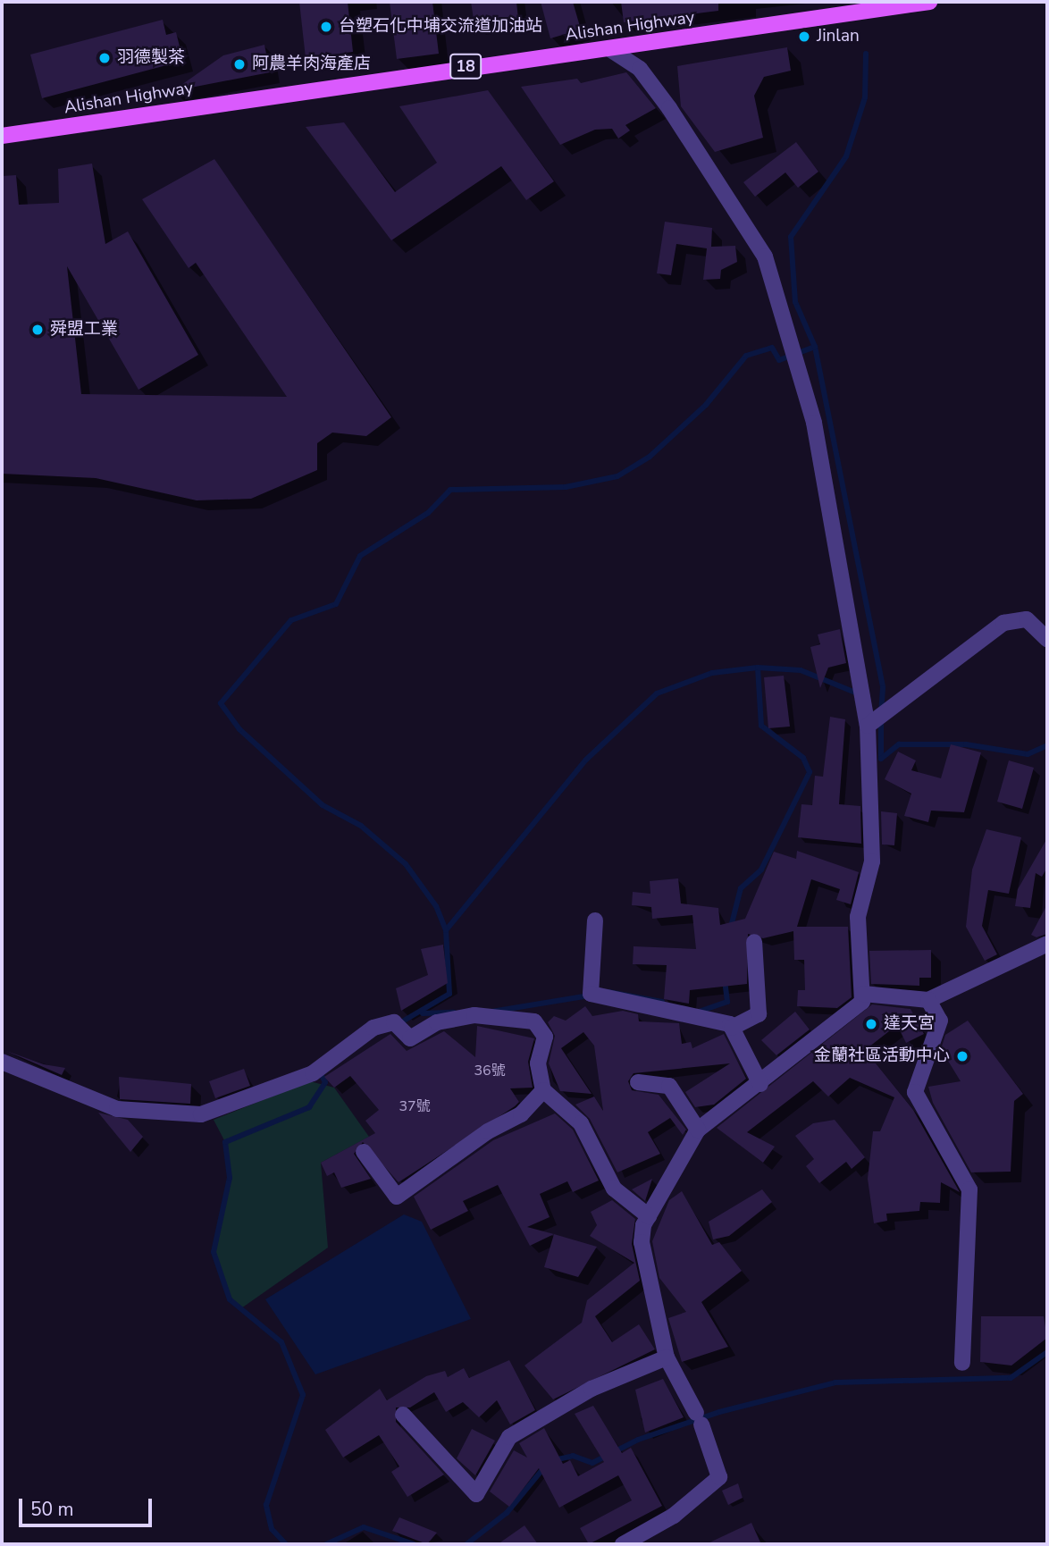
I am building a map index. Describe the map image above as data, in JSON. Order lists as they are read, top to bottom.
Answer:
{
  "streets": {
    "main road": ["Alishan Highway", "18"]
  },
  "places": [
    "台塑石化中埔交流道加油站",
    "Jinlan",
    "羽德製茶",
    "阿農羊肉海產店",
    "舜盟工業",
    "達天宮",
    "金蘭社區活動中心"
  ],
  "house_numbers": ["36號", "37號"],
  "scale_bar": "50 m"
}
